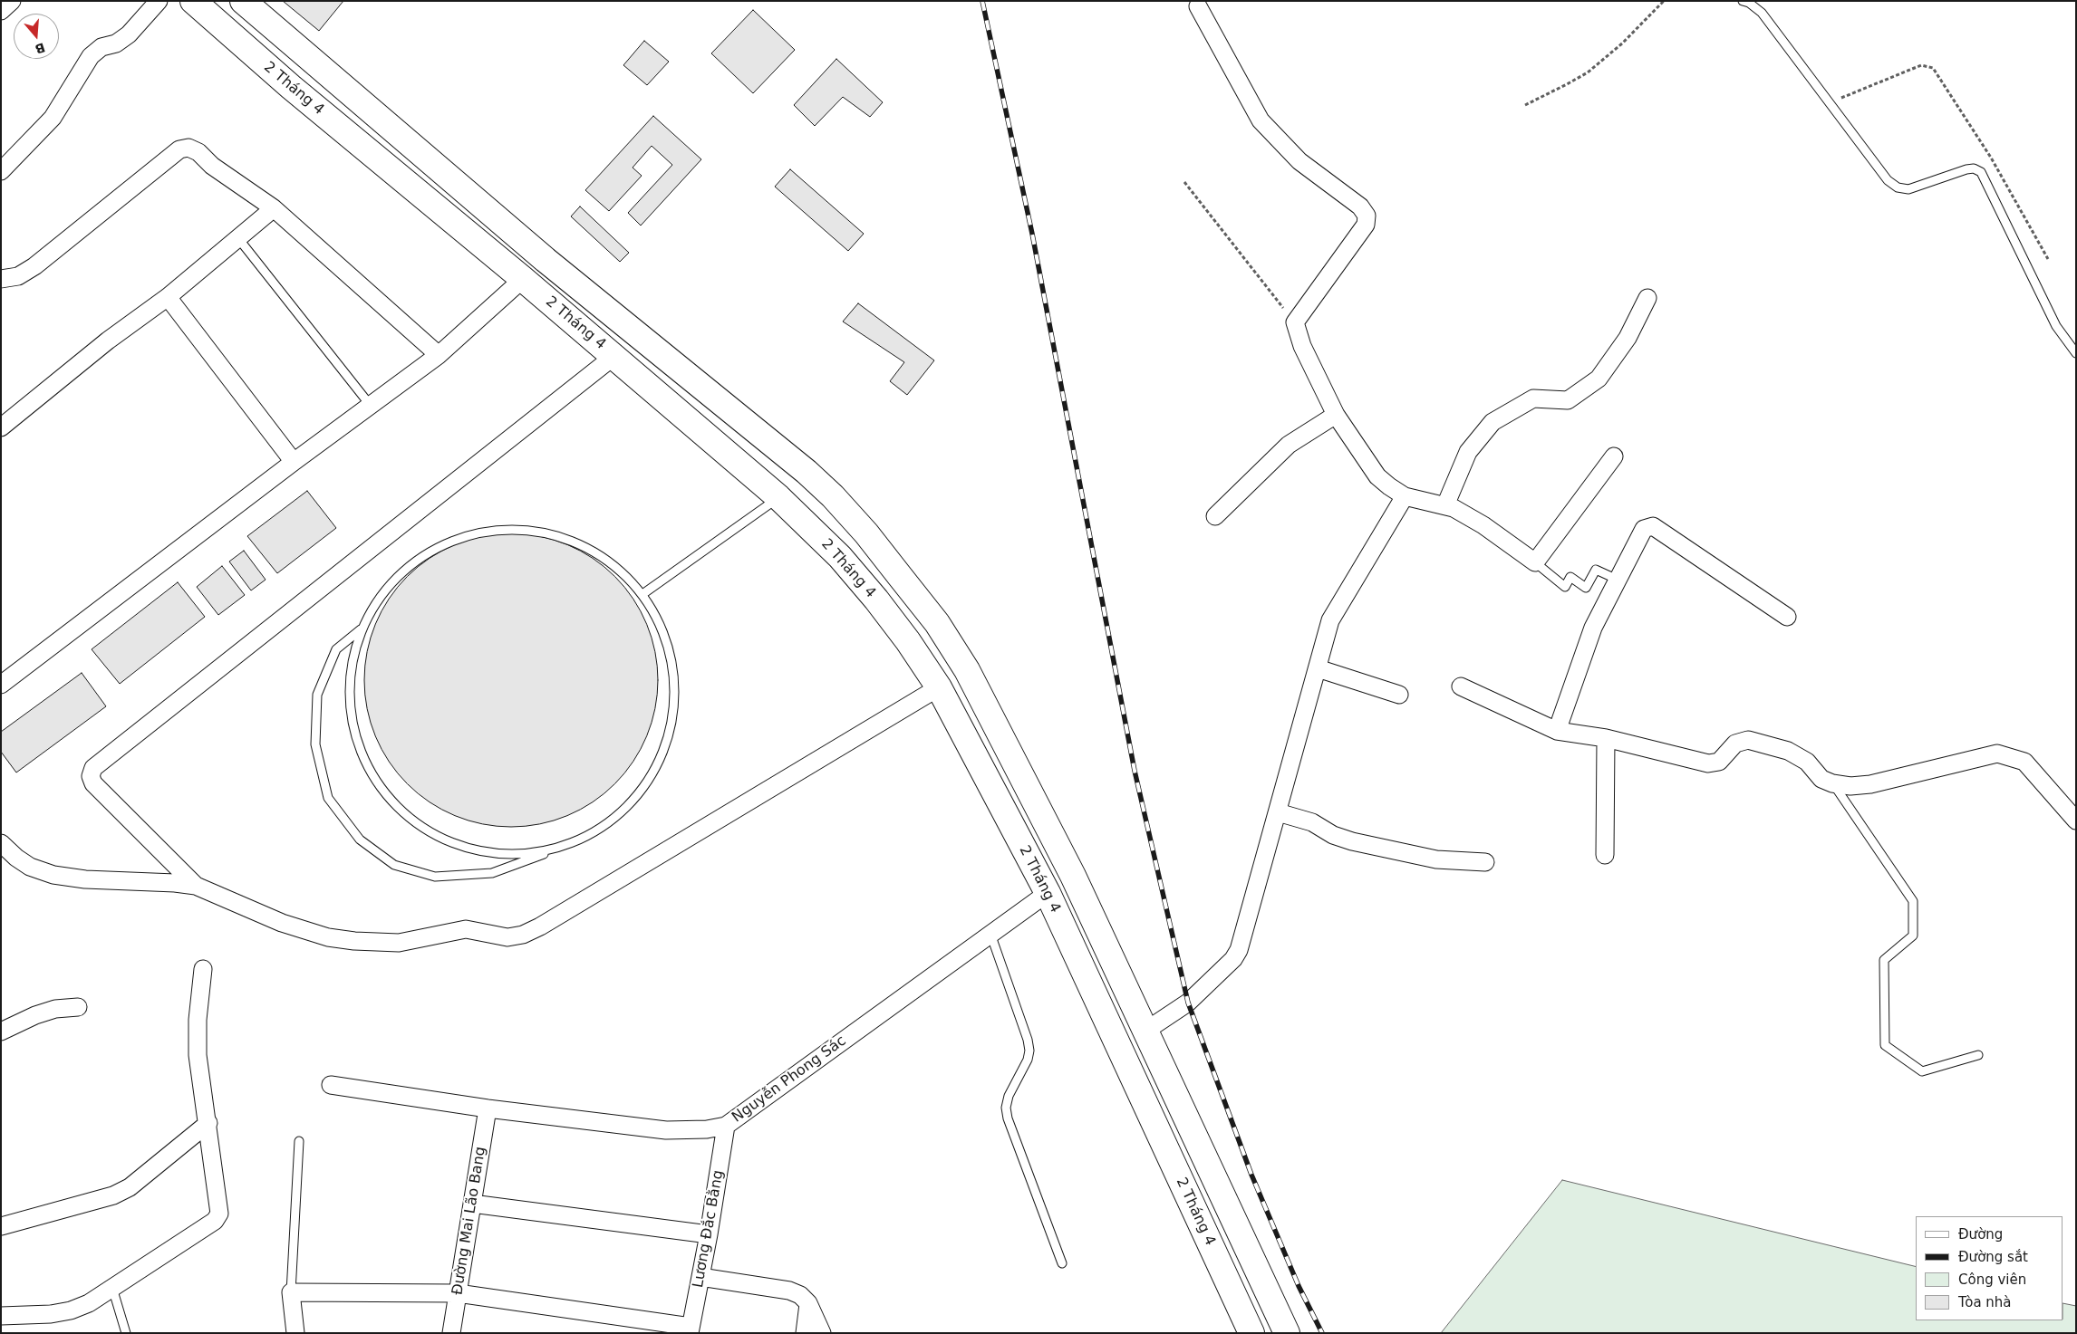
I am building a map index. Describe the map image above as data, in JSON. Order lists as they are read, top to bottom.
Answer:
{
  "streets": {
    "main road": ["2 Tháng 4"],
    "street": ["Nguyễn Phong Sác", "Đường Mai Lão Bang", "Lương Đắc Bằng"]
  },
  "crossings": [
    ["2 Tháng 4", "Nguyễn Phong Sác"],
    ["Nguyễn Phong Sác", "Đường Mai Lão Bang"],
    ["Nguyễn Phong Sác", "Lương Đắc Bằng"]
  ],
  "legend": [
    "Đường",
    "Đường sắt",
    "Công viên",
    "Tòa nhà"
  ],
  "north": "bottom"
}
